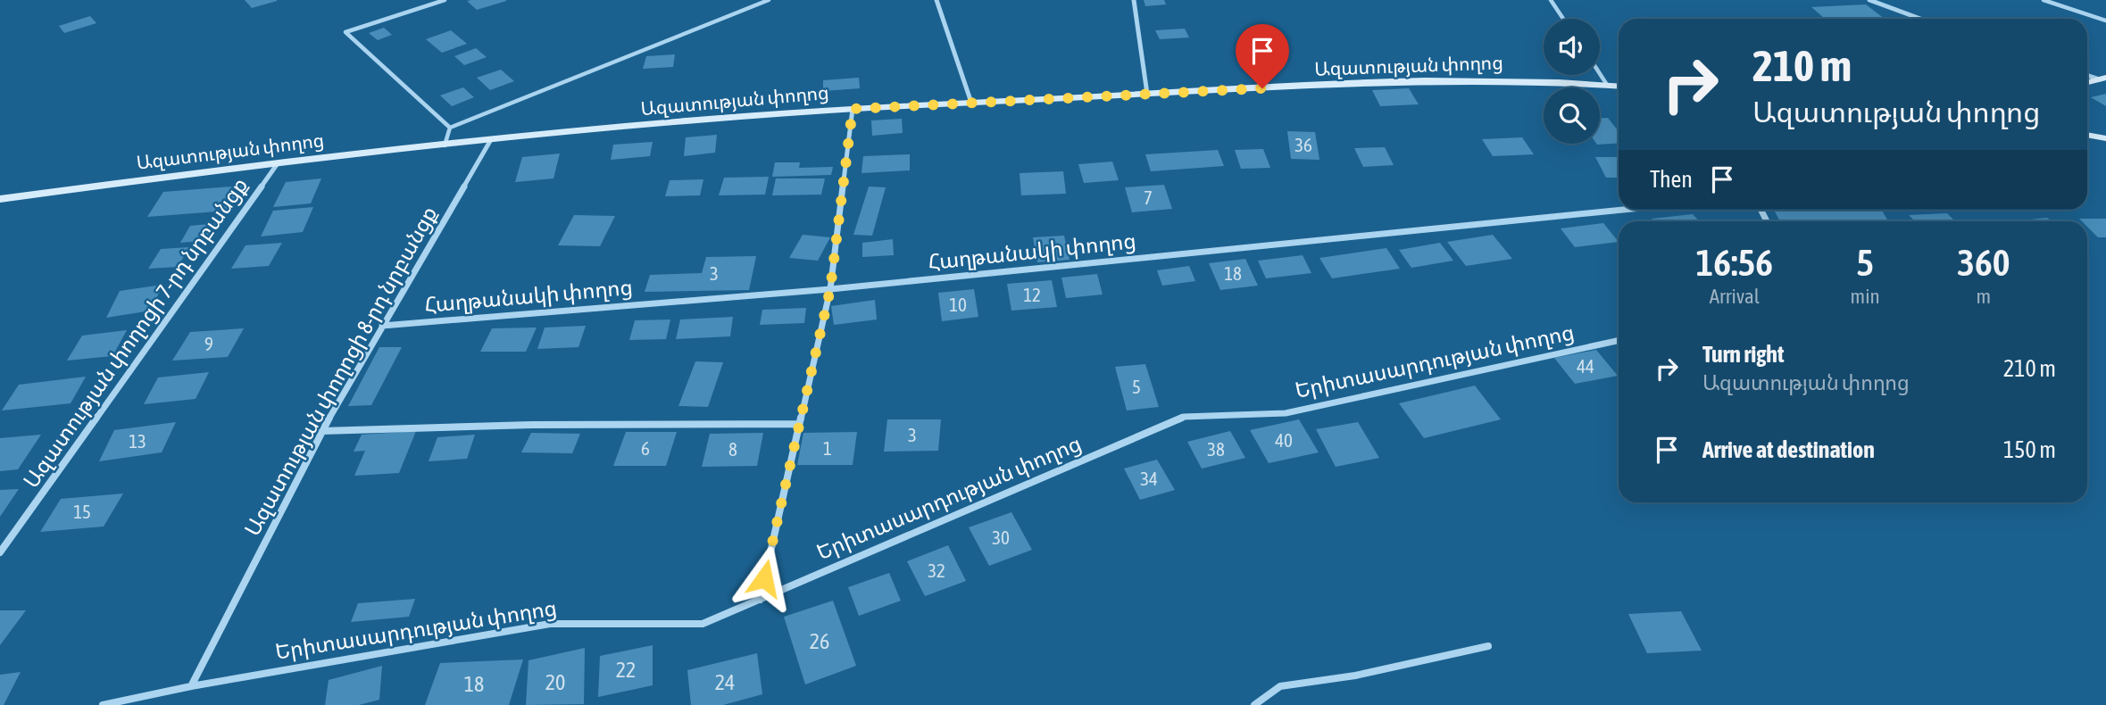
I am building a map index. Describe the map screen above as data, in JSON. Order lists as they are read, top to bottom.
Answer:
{
  "streets": {
    "street": [
      "Ազատության փողոց",
      "Հաղթանակի փողոց",
      "Ազատության փողոցի 7-րդ նրբանցք",
      "Երիտասարդության փողոց",
      "Ազատության փողոցի 8-րդ նրբանցք"
    ]
  },
  "crossings": [
    ["Ազատության փողոց", "Ազատության փողոցի 7-րդ նրբանցք"],
    ["Ազատության փողոց", "Ազատության փողոցի 8-րդ նրբանցք"],
    ["Հաղթանակի փողոց", "Ազատության փողոցի 8-րդ նրբանցք"],
    ["Երիտասարդության փողոց", "Ազատության փողոցի 8-րդ նրբանցք"]
  ],
  "house_numbers": [
    "36",
    "7",
    "3",
    "18",
    "12",
    "10",
    "9",
    "44",
    "5",
    "3",
    "40",
    "13",
    "6",
    "1",
    "8",
    "38",
    "34",
    "15",
    "30",
    "32",
    "26",
    "22",
    "20",
    "24",
    "18"
  ],
  "page": {
    "turn": ["210 m", "Ազատության փողոց"],
    "then": "Then",
    "eta": [
      "16:56",
      "Arrival",
      "5",
      "min",
      "360",
      "m"
    ],
    "list": [
      {
        "name": "Turn right",
        "note": "Ազատության փողոց",
        "value": "210 m"
      },
      {
        "name": "Arrive at destination",
        "value": "150 m"
      }
    ]
  }
}
